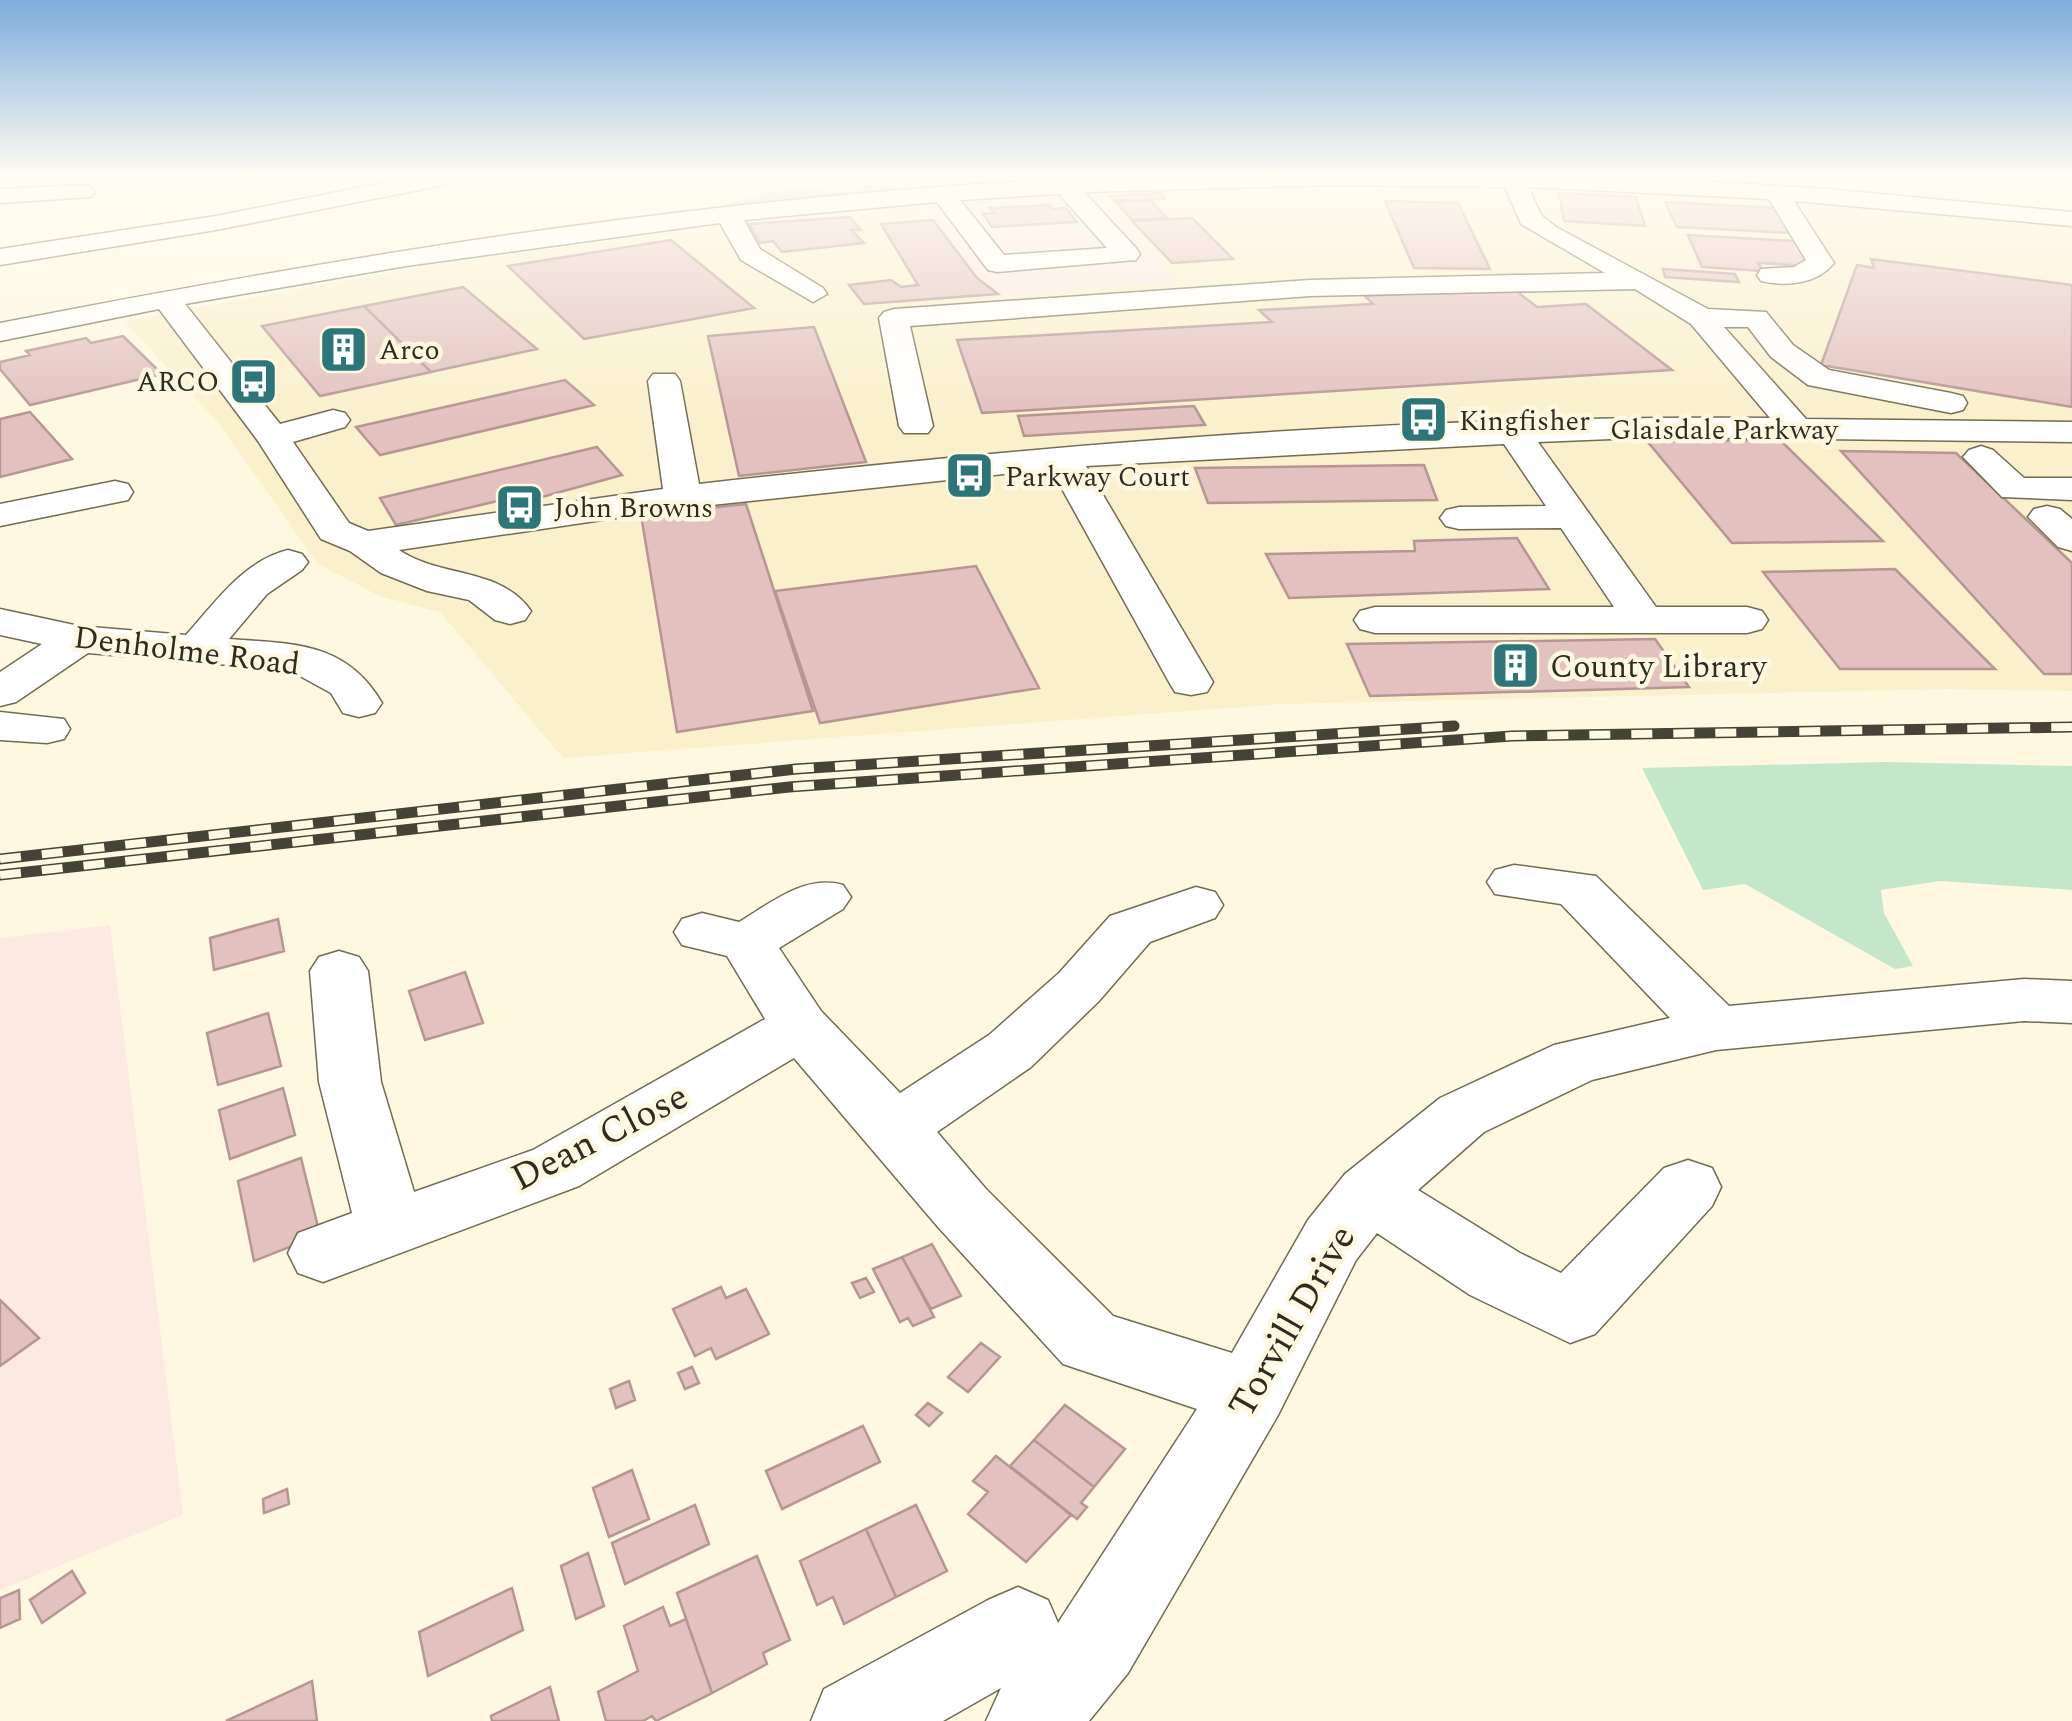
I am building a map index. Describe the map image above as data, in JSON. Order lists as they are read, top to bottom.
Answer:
{
  "streets": {
    "street": [
      "Glaisdale Parkway",
      "Denholme Road",
      "Dean Close",
      "Torvill Drive"
    ]
  },
  "places": {
    "building": ["Arco", "County Library"],
    "bus stop": [
      "ARCO",
      "Kingfisher",
      "Parkway Court",
      "John Browns"
    ]
  }
}
